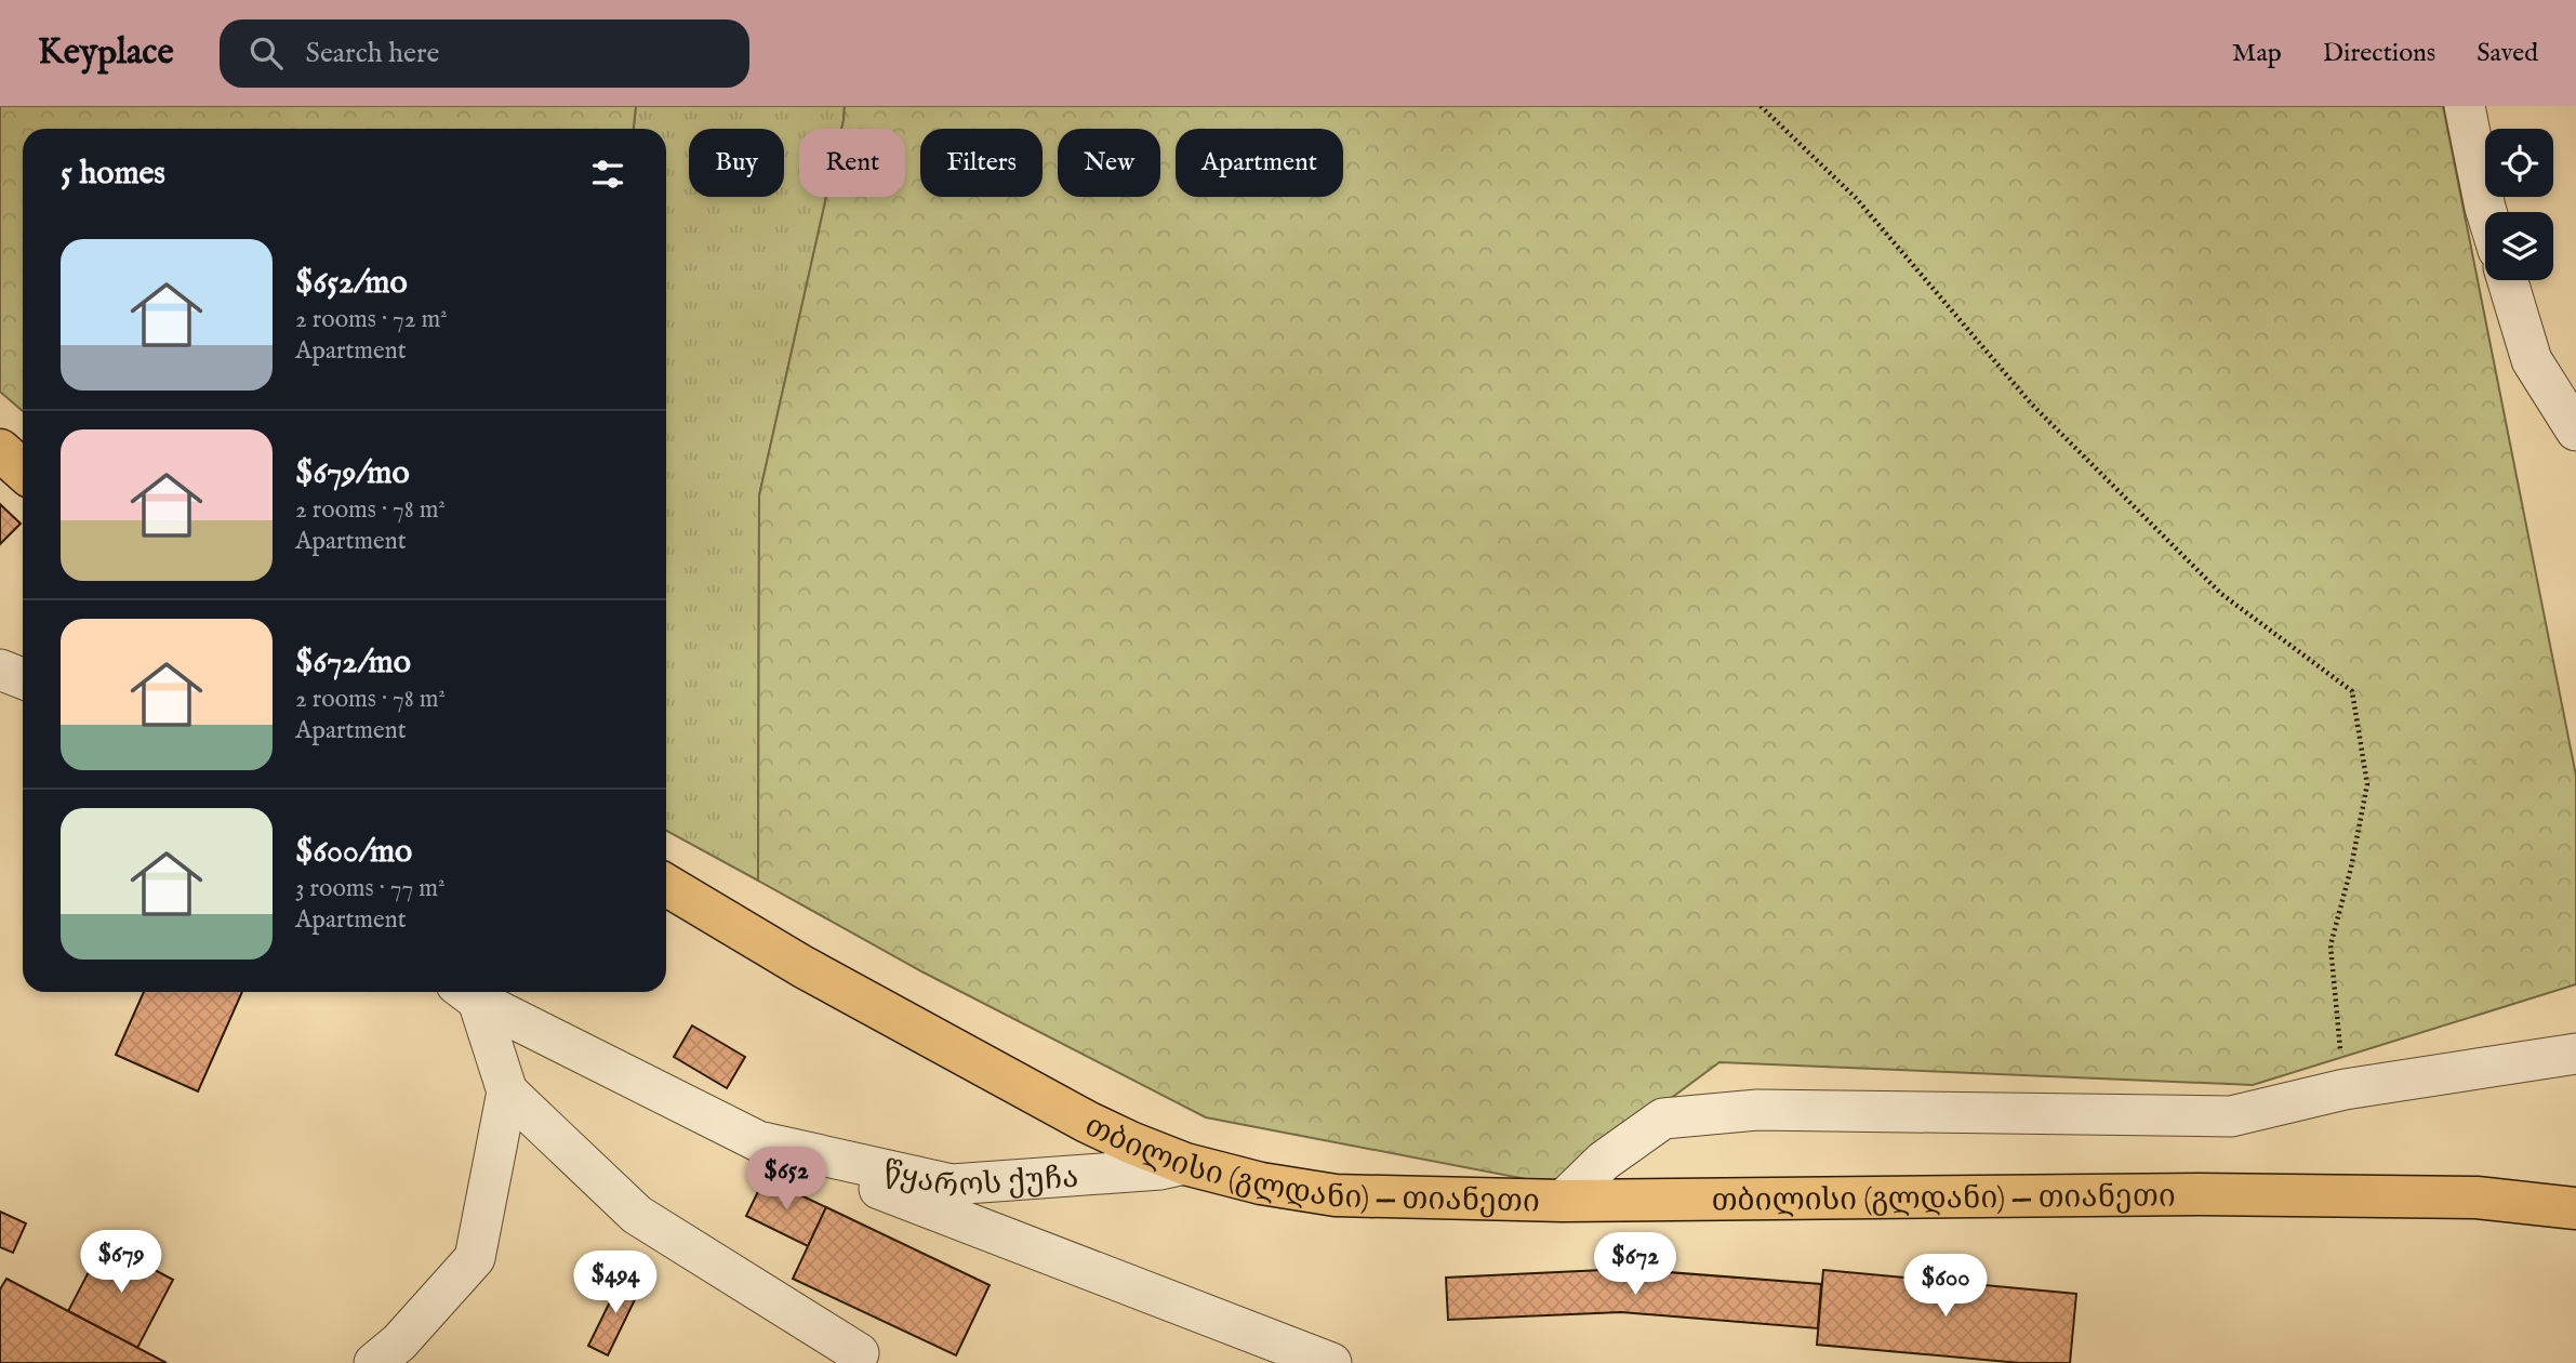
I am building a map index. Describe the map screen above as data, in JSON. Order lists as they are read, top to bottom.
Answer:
{
  "streets": {
    "main road": ["თბილისი (გლდანი) — თიანეთი"],
    "street": ["წყაროს ქუჩა"]
  },
  "crossings": [
    ["თბილისი (გლდანი) — თიანეთი", "წყაროს ქუჩა"]
  ],
  "page": {
    "header": "Keyplace",
    "search": "Search here",
    "nav": ["Map", "Directions", "Saved"],
    "chip": [
      "Buy",
      "Rent",
      "Filters",
      "New",
      "Apartment"
    ],
    "heading": "5 homes",
    "list": [
      {
        "name": "$652/mo",
        "note": "2 rooms · 72 m² · Apartment"
      },
      {
        "name": "$679/mo",
        "note": "2 rooms · 78 m² · Apartment"
      },
      {
        "name": "$672/mo",
        "note": "2 rooms · 78 m² · Apartment"
      },
      {
        "name": "$600/mo",
        "note": "3 rooms · 77 m² · Apartment"
      }
    ],
    "price": [
      "$652",
      "$679",
      "$672",
      "$494",
      "$600"
    ]
  }
}
